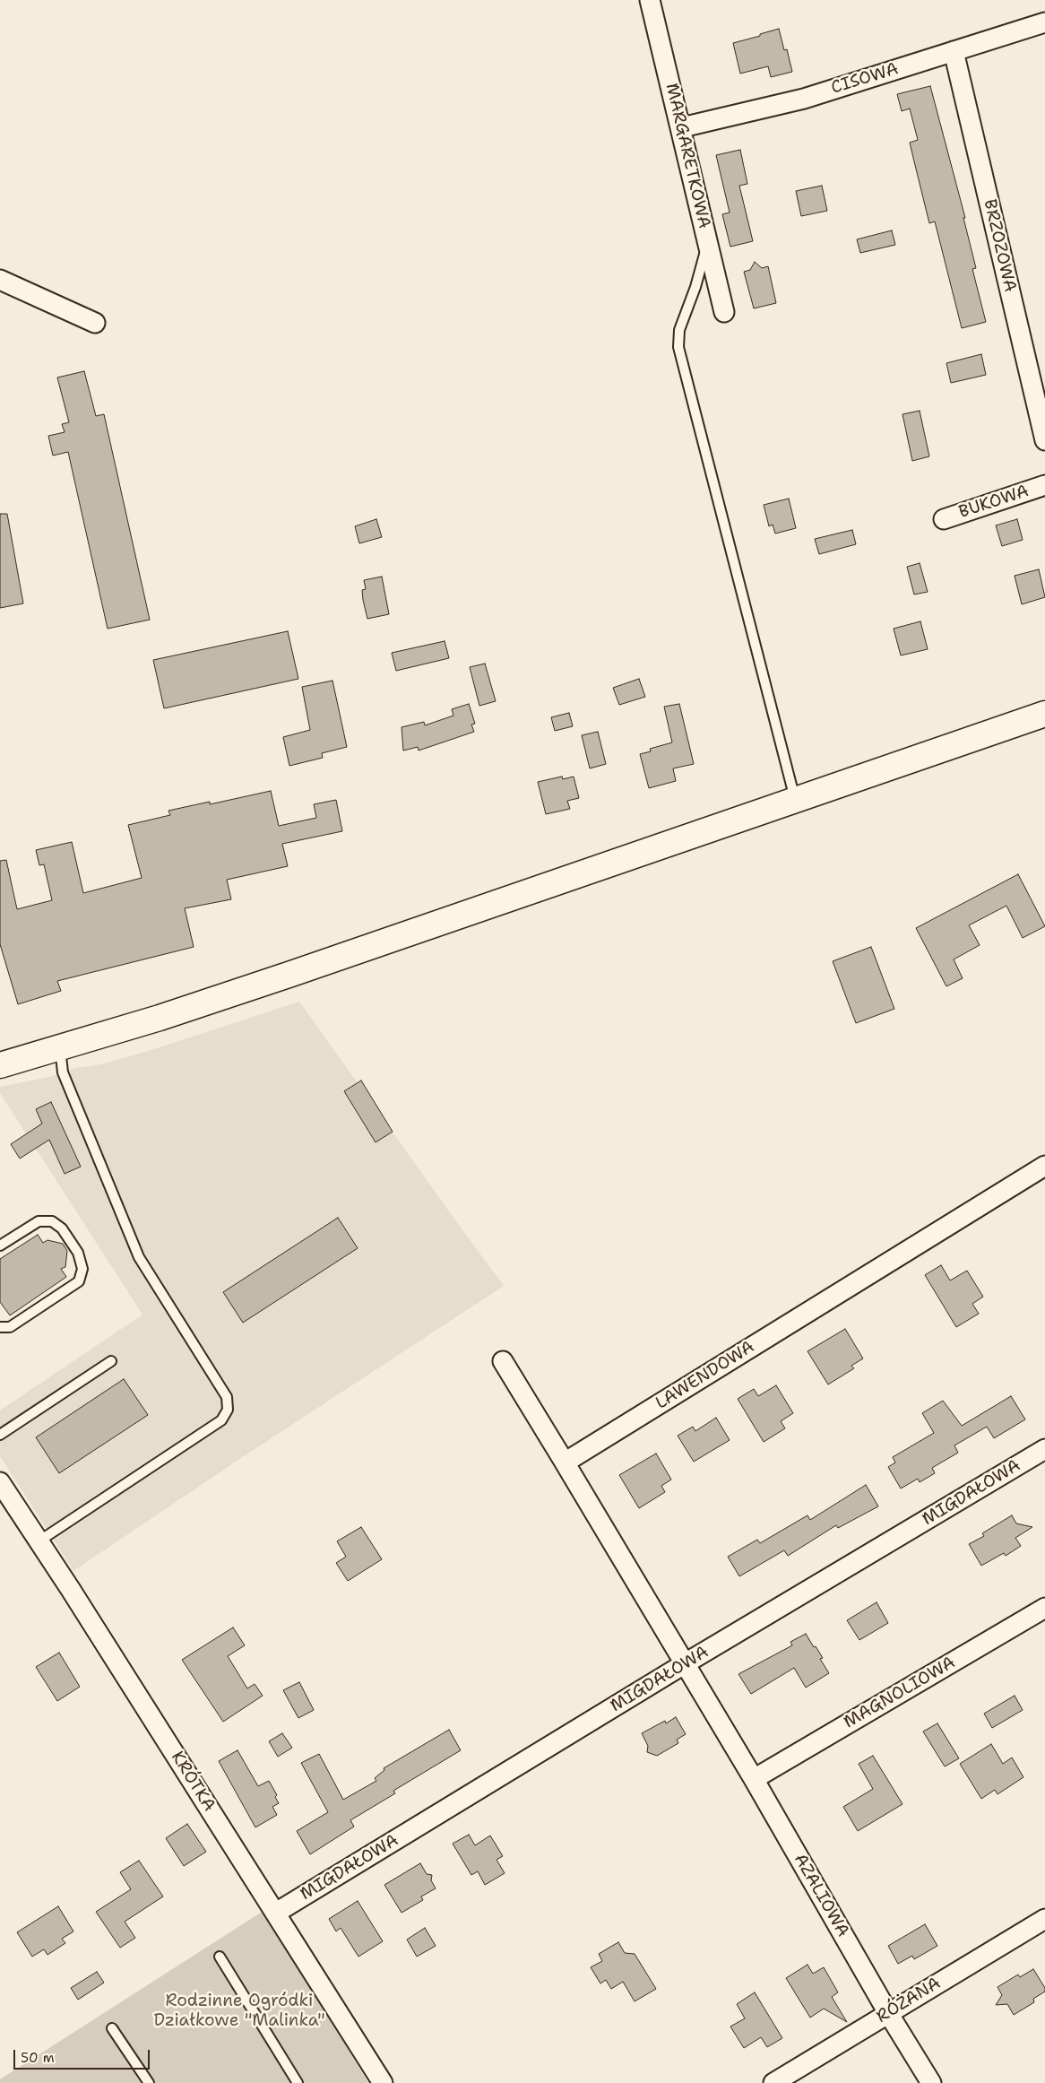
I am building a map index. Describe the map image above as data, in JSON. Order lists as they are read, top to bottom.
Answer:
{
  "streets": {
    "street": [
      "CISOWA",
      "MARGARETKOWA",
      "BRZOZOWA",
      "BUKOWA",
      "LAWENDOWA",
      "MIGDAŁOWA",
      "MAGNOLIOWA",
      "KRÓTKA",
      "AZALIOWA",
      "RÓŻANA"
    ]
  },
  "crossings": [
    ["CISOWA", "MARGARETKOWA"],
    ["CISOWA", "BRZOZOWA"],
    ["MIGDAŁOWA", "KRÓTKA"],
    ["MIGDAŁOWA", "AZALIOWA"],
    ["MAGNOLIOWA", "AZALIOWA"],
    ["AZALIOWA", "RÓŻANA"]
  ],
  "parks": ["Rodzinne Ogródki Działkowe \"Malinka\""],
  "scale_bar": "50 m"
}
